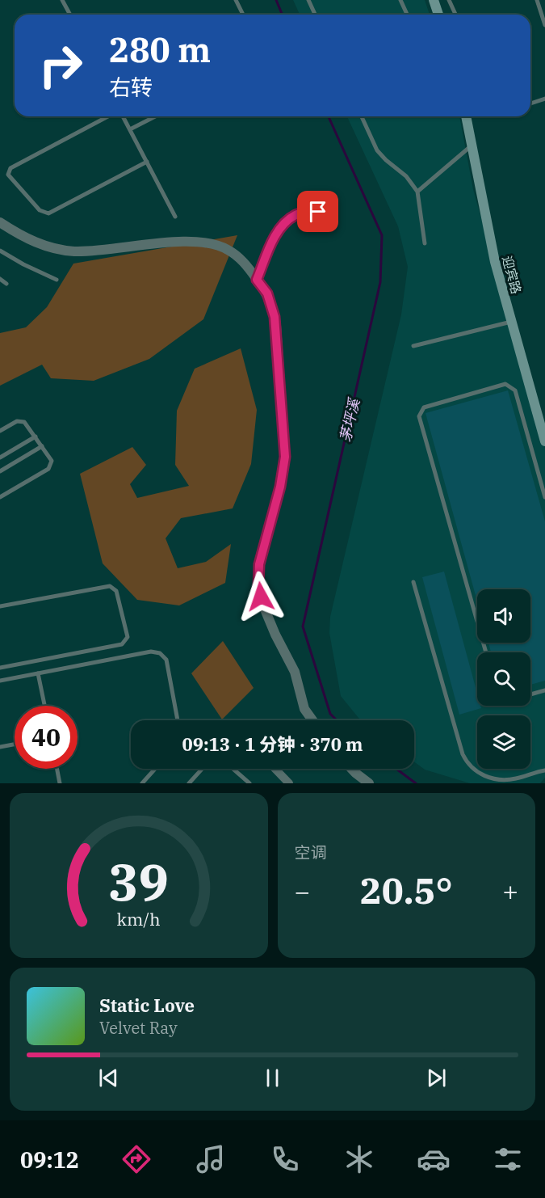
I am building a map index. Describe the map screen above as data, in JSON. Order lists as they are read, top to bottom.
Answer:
{
  "streets": {
    "main road": ["迎宾路"]
  },
  "water": ["茅坪溪"],
  "page": {
    "turn": ["280 m", "右转"],
    "limit": "40",
    "trip": "09:13 · 1 分钟 · 370 m",
    "tile": "空调",
    "heat": ["−", "20.5°", "+"],
    "song": ["Static Love", "Velvet Ray"],
    "tabs": "09:12",
    "gauge": ["39", "km/h"]
  }
}
